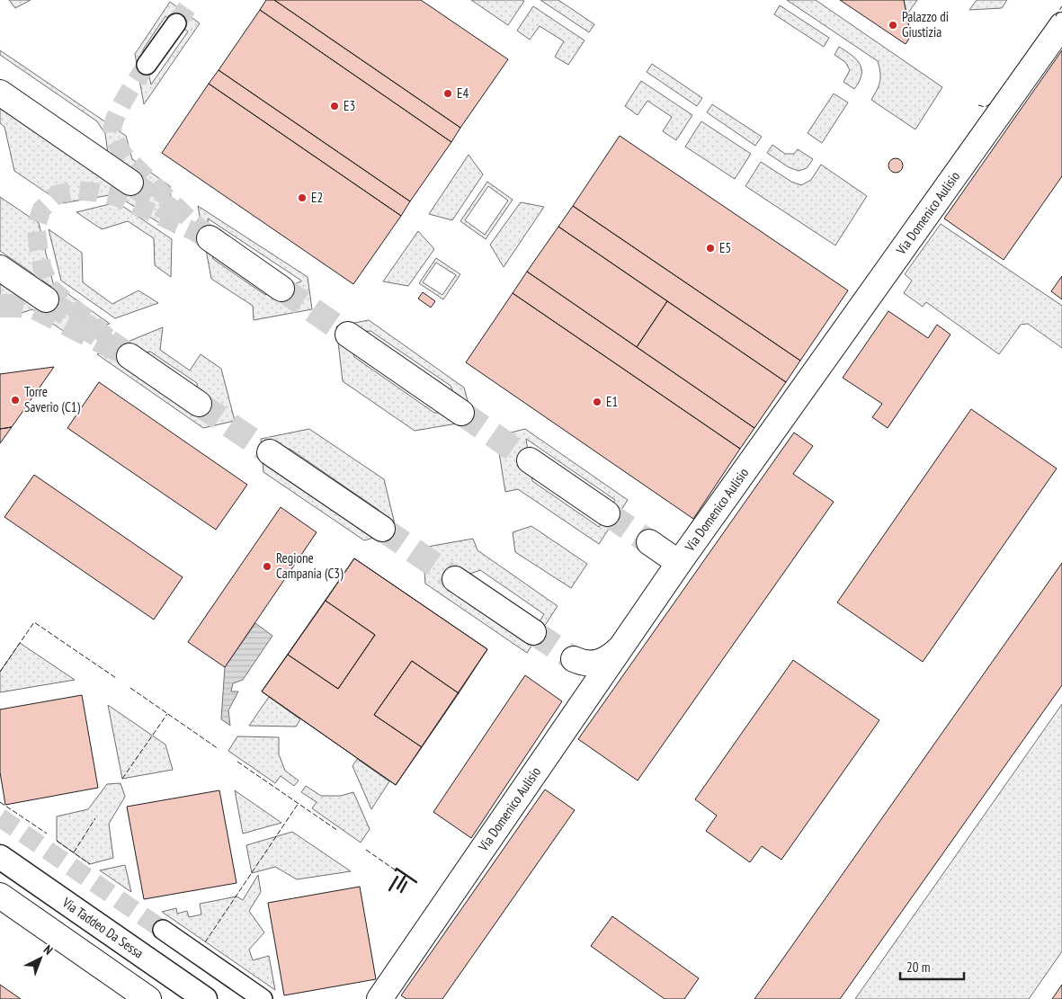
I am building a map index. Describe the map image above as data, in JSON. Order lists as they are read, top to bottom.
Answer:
{
  "streets": {
    "main road": ["Via Domenico Aulisio"],
    "street": ["Via Taddeo Da Sessa"]
  },
  "places": [
    "Palazzo di Giustizia",
    "E4",
    "E3",
    "E2",
    "E5",
    "Torre Saverio (C1)",
    "E1",
    "Regione Campania (C3)"
  ],
  "scale_bar": "20 m",
  "north": "top right"
}
